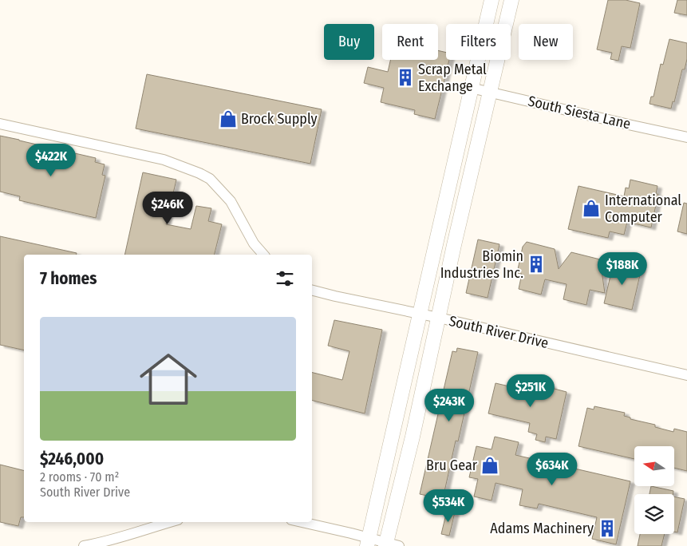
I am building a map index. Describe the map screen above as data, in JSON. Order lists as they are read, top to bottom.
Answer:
{
  "streets": {
    "street": ["South Siesta Lane", "South River Drive"]
  },
  "places": {
    "building": ["Scrap Metal Exchange", "Biomin Industries Inc.", "Adams Machinery"],
    "shop": ["Brock Supply", "International Computer", "Bru Gear"]
  },
  "north": "left",
  "page": {
    "chip": [
      "Buy",
      "Rent",
      "Filters",
      "New"
    ],
    "price": [
      "$422K",
      "$246K",
      "$188K",
      "$251K",
      "$243K",
      "$634K",
      "$534K"
    ],
    "heading": "7 homes",
    "list": [
      {
        "name": "$246,000",
        "note": "2 rooms · 70 m² · South River Drive"
      }
    ]
  }
}
